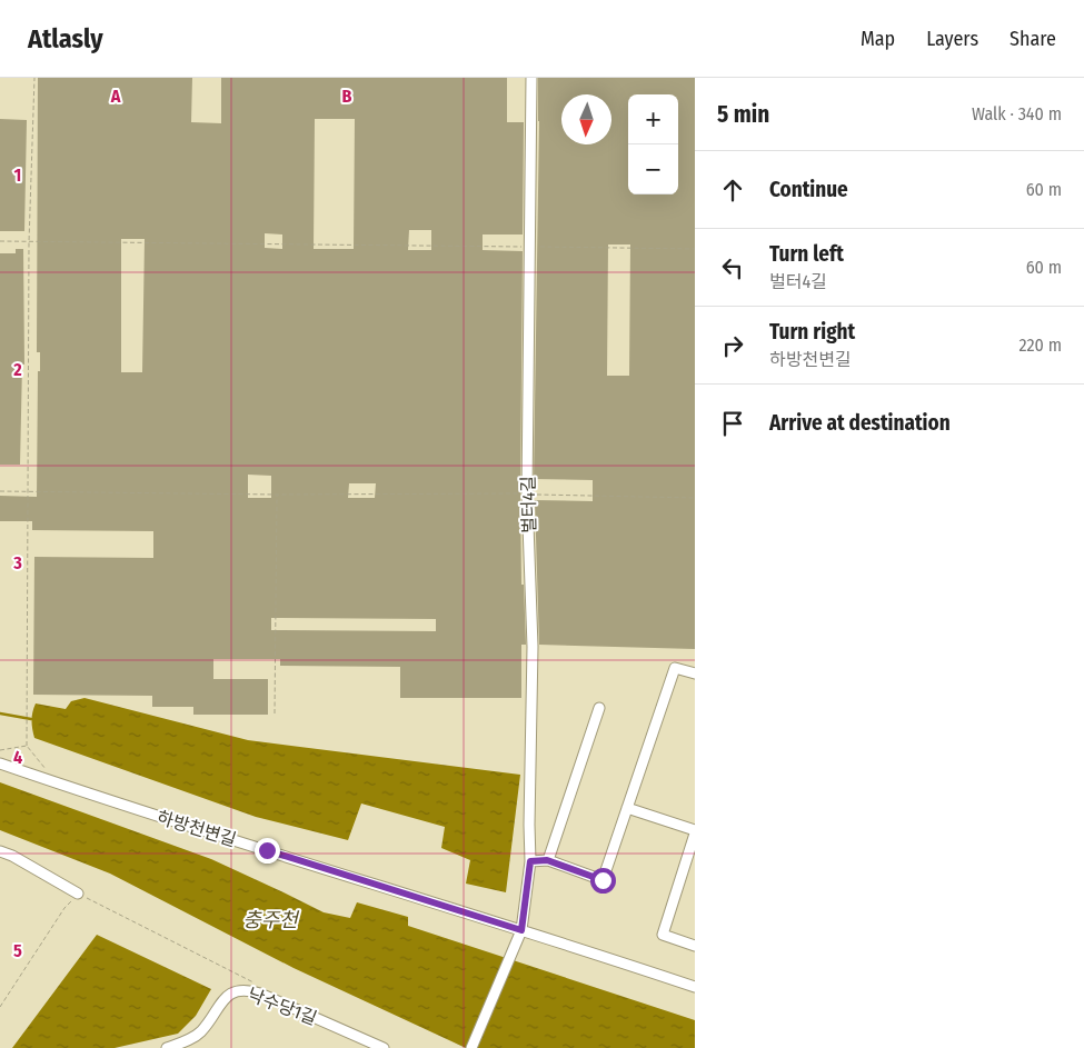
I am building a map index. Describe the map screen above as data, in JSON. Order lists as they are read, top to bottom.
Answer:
{
  "streets": {
    "street": ["벌터4길", "하방천변길", "낙수당1길"]
  },
  "crossings": [
    ["벌터4길", "하방천변길"]
  ],
  "water": ["충주천"],
  "north": "bottom",
  "page": {
    "header": "Atlasly",
    "nav": ["Map", "Layers", "Share"],
    "heading": ["5 min", "Walk · 340 m"],
    "map_buttons": ["+", "−"],
    "list": [
      ["Continue", "60 m"],
      ["Turn left", "벌터4길", "60 m"],
      ["Turn right", "하방천변길", "220 m"],
      "Arrive at destination"
    ]
  },
  "grid": {
    "columns": ["A", "B"],
    "rows": [
      "1",
      "2",
      "3",
      "4",
      "5"
    ]
  }
}
